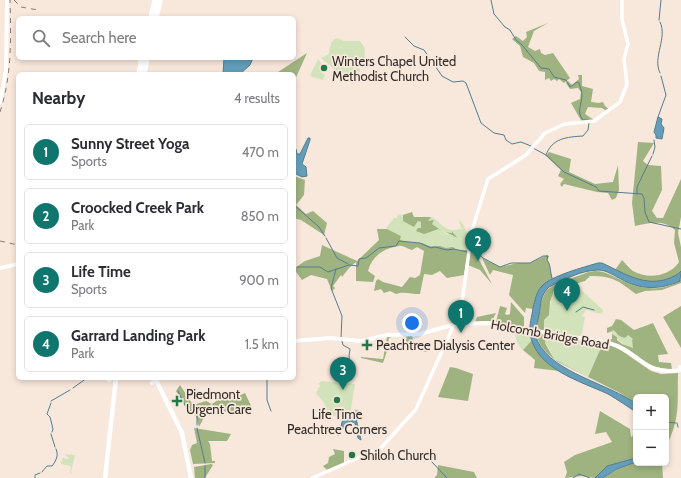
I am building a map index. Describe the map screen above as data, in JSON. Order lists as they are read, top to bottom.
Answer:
{
  "streets": {
    "main road": ["Holcomb Bridge Road"]
  },
  "places": {
    "other": ["Winters Chapel United Methodist Church", "Life Time Peachtree Corners", "Shiloh Church"],
    "health": ["Peachtree Dialysis Center", "Piedmont Urgent Care"]
  },
  "page": {
    "search": "Search here",
    "heading": ["Nearby", "4 results"],
    "list": [
      {
        "mark": "1",
        "name": "Sunny Street Yoga",
        "note": "Sports",
        "value": "470 m"
      },
      {
        "mark": "2",
        "name": "Croocked Creek Park",
        "note": "Park",
        "value": "850 m"
      },
      {
        "mark": "3",
        "name": "Life Time",
        "note": "Sports",
        "value": "900 m"
      },
      {
        "mark": "4",
        "name": "Garrard Landing Park",
        "note": "Park",
        "value": "1.5 km"
      }
    ],
    "pins": [
      "2",
      "4",
      "1",
      "3"
    ],
    "map_buttons": ["+", "−"]
  }
}
